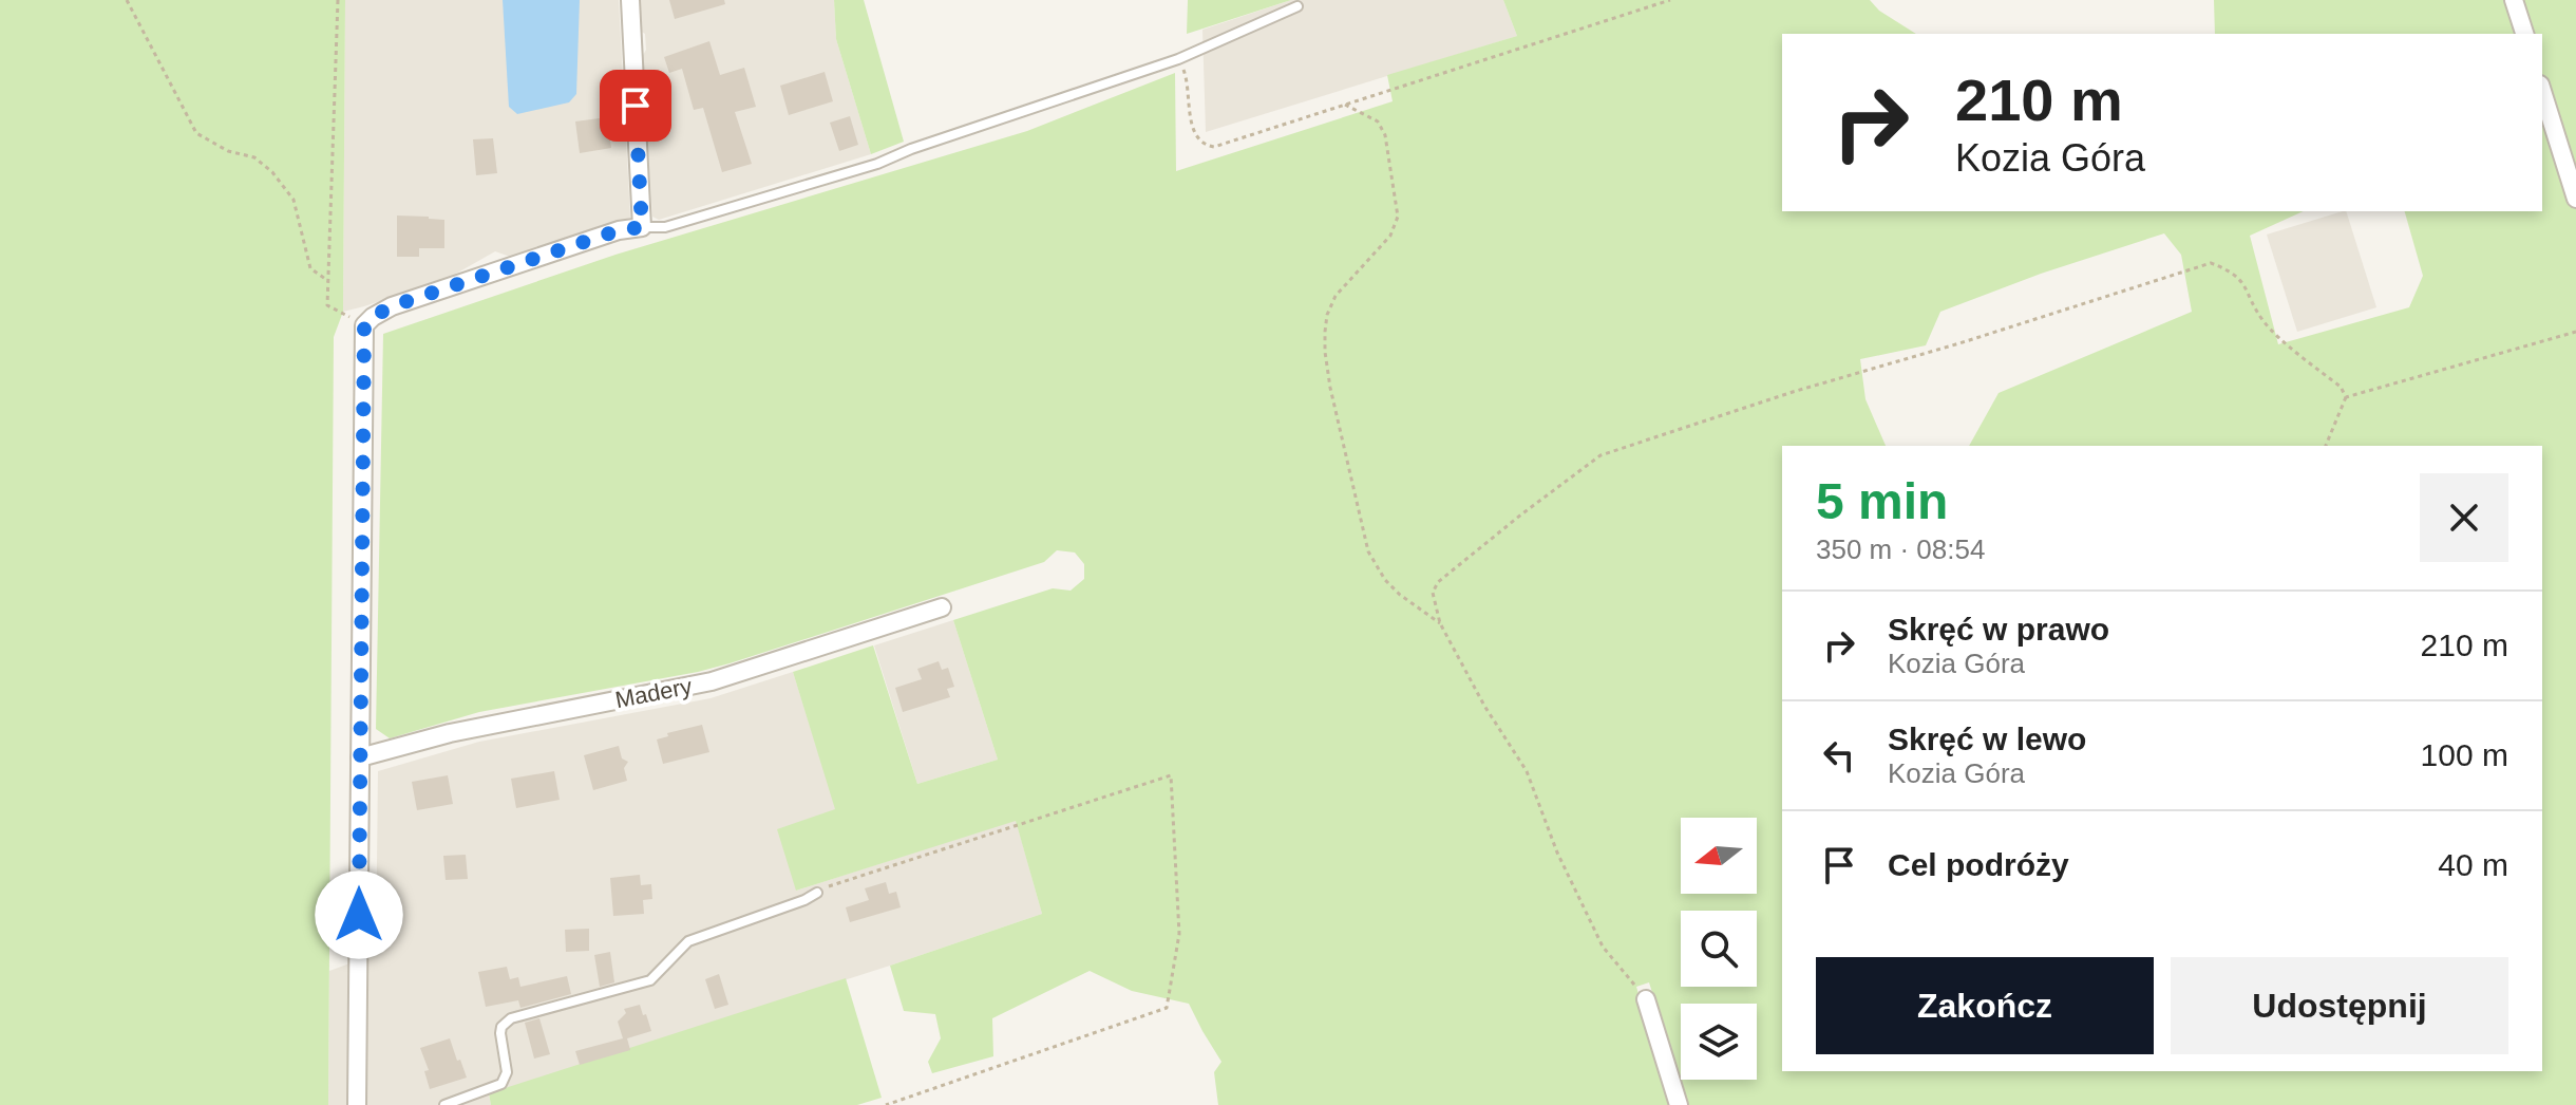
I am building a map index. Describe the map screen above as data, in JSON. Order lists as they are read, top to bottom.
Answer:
{
  "streets": {
    "street": ["Madery"]
  },
  "north": "left",
  "page": {
    "turn": ["210 m", "Kozia Góra"],
    "heading": ["5 min", "350 m · 08:54"],
    "list": [
      {
        "name": "Skręć w prawo",
        "note": "Kozia Góra",
        "value": "210 m"
      },
      {
        "name": "Skręć w lewo",
        "note": "Kozia Góra",
        "value": "100 m"
      },
      {
        "name": "Cel podróży",
        "value": "40 m"
      }
    ],
    "buttons": ["Zakończ", "Udostępnij"]
  }
}
